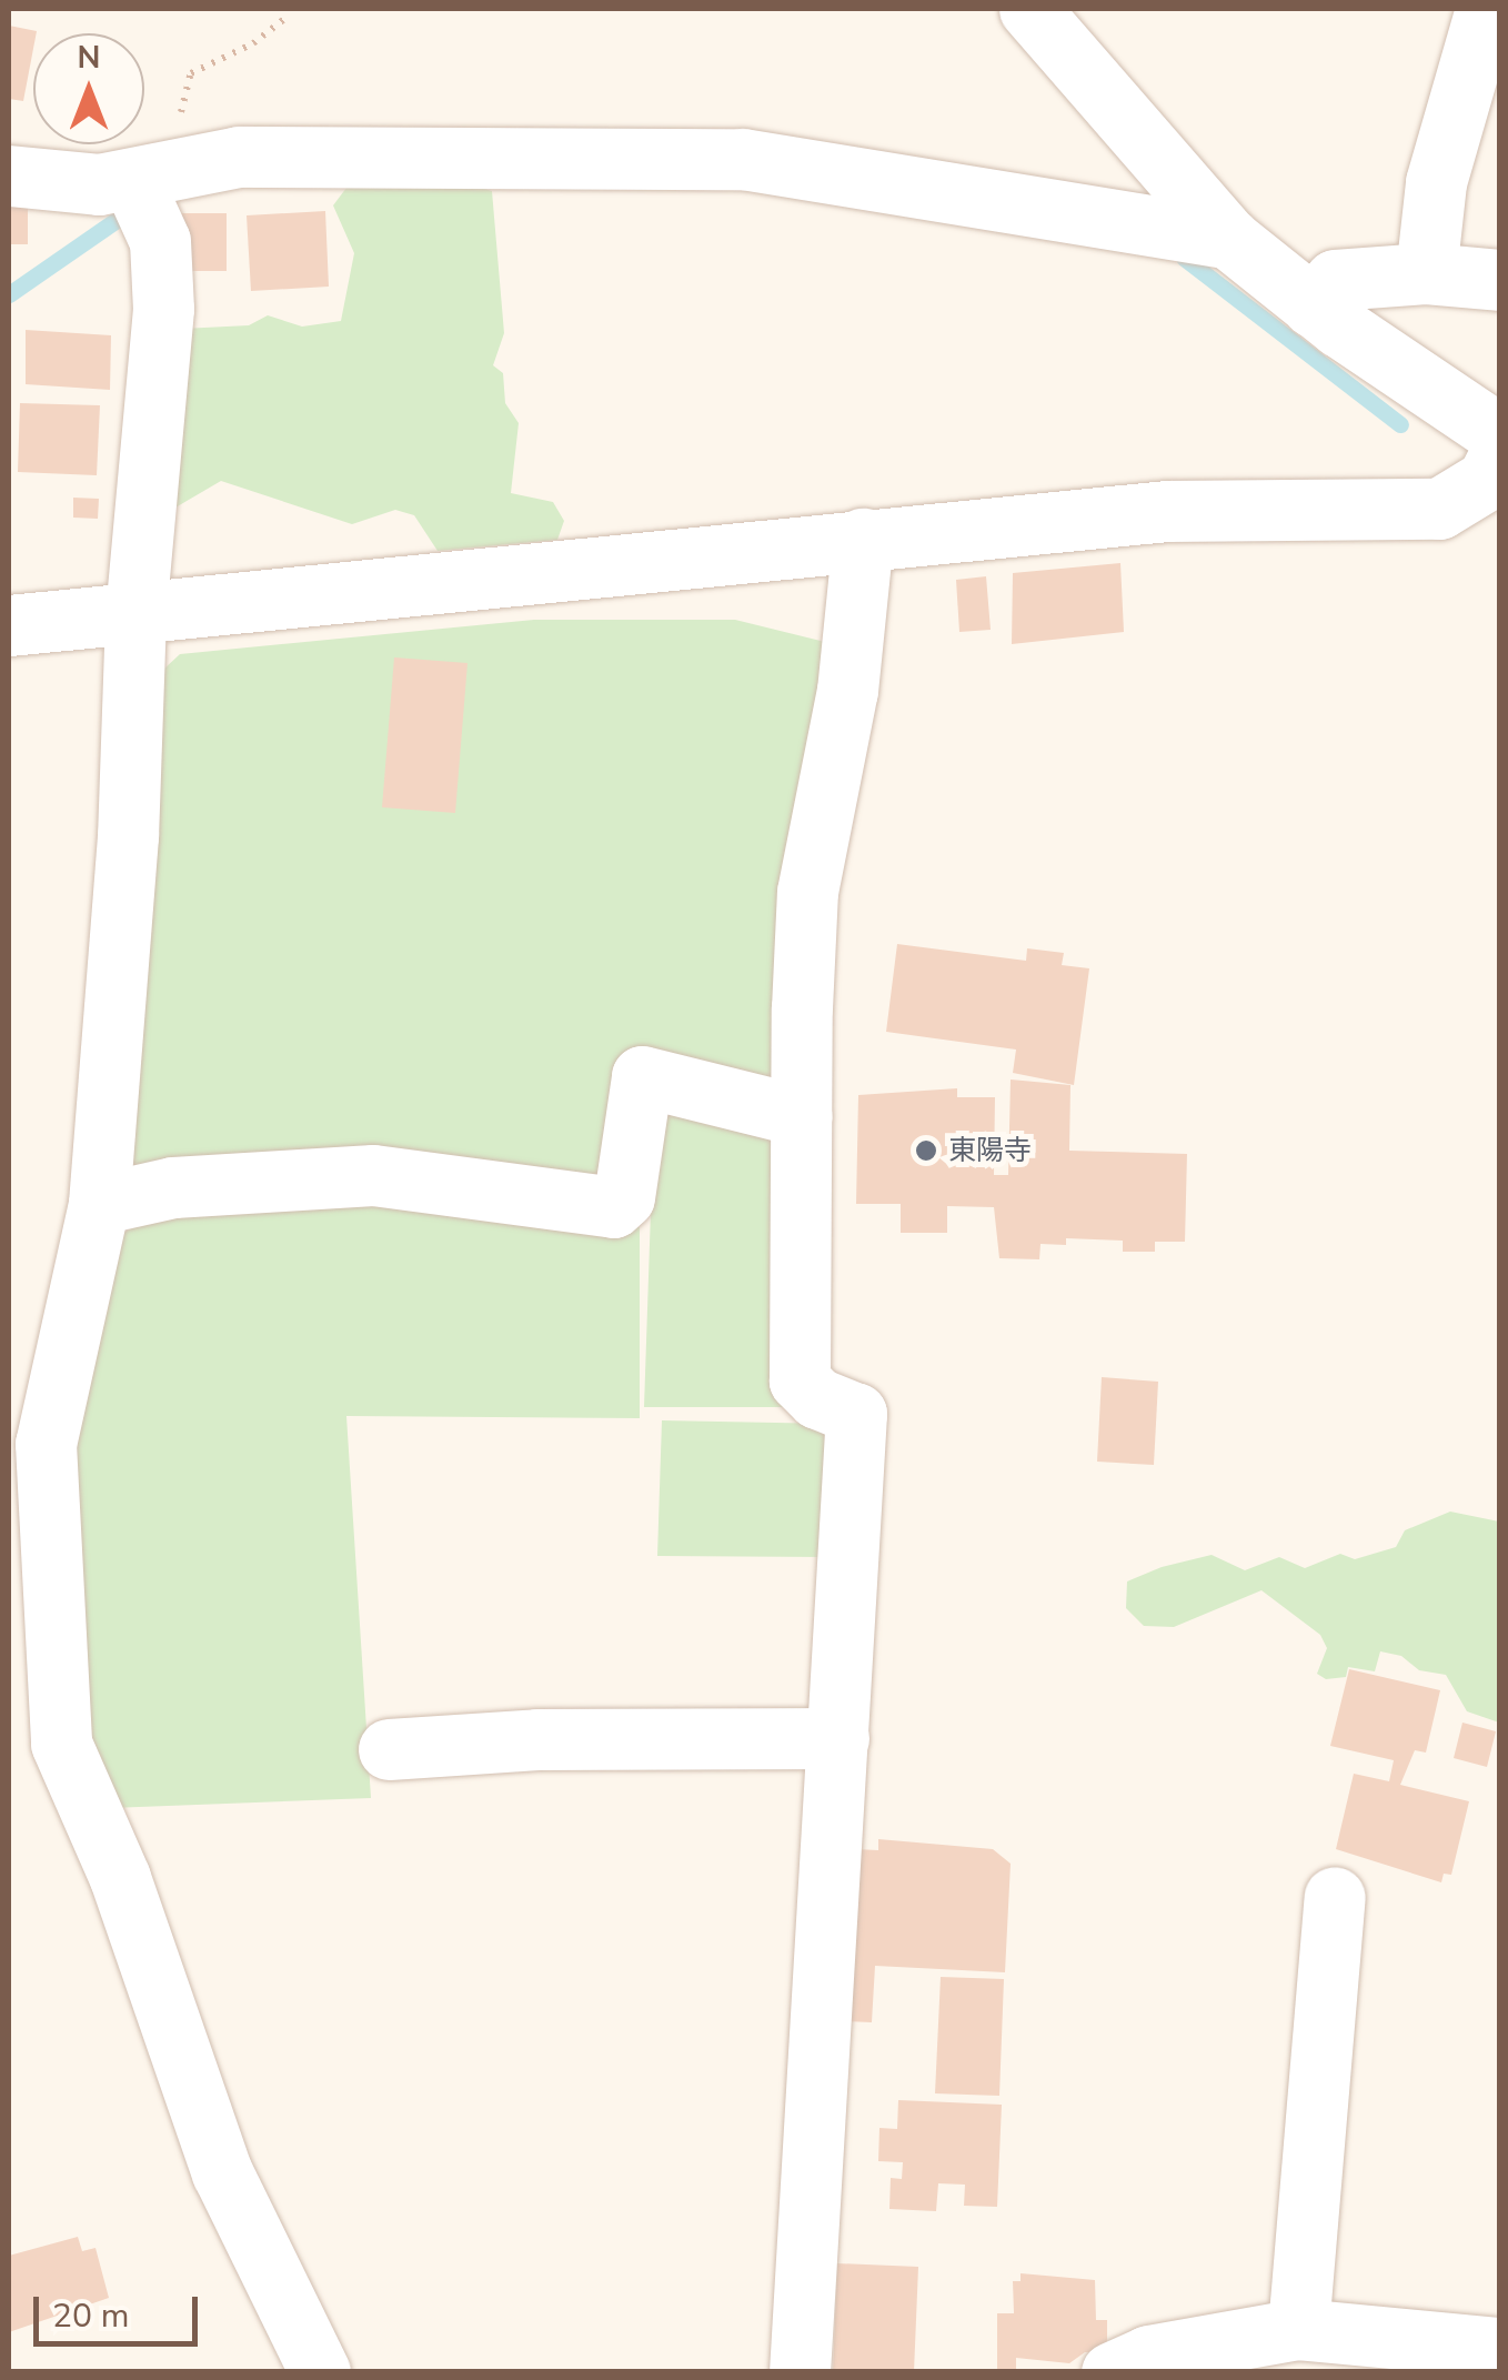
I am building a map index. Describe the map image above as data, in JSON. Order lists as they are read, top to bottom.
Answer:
{
  "places": ["東陽寺"],
  "scale_bar": "20 m",
  "north": "top"
}
